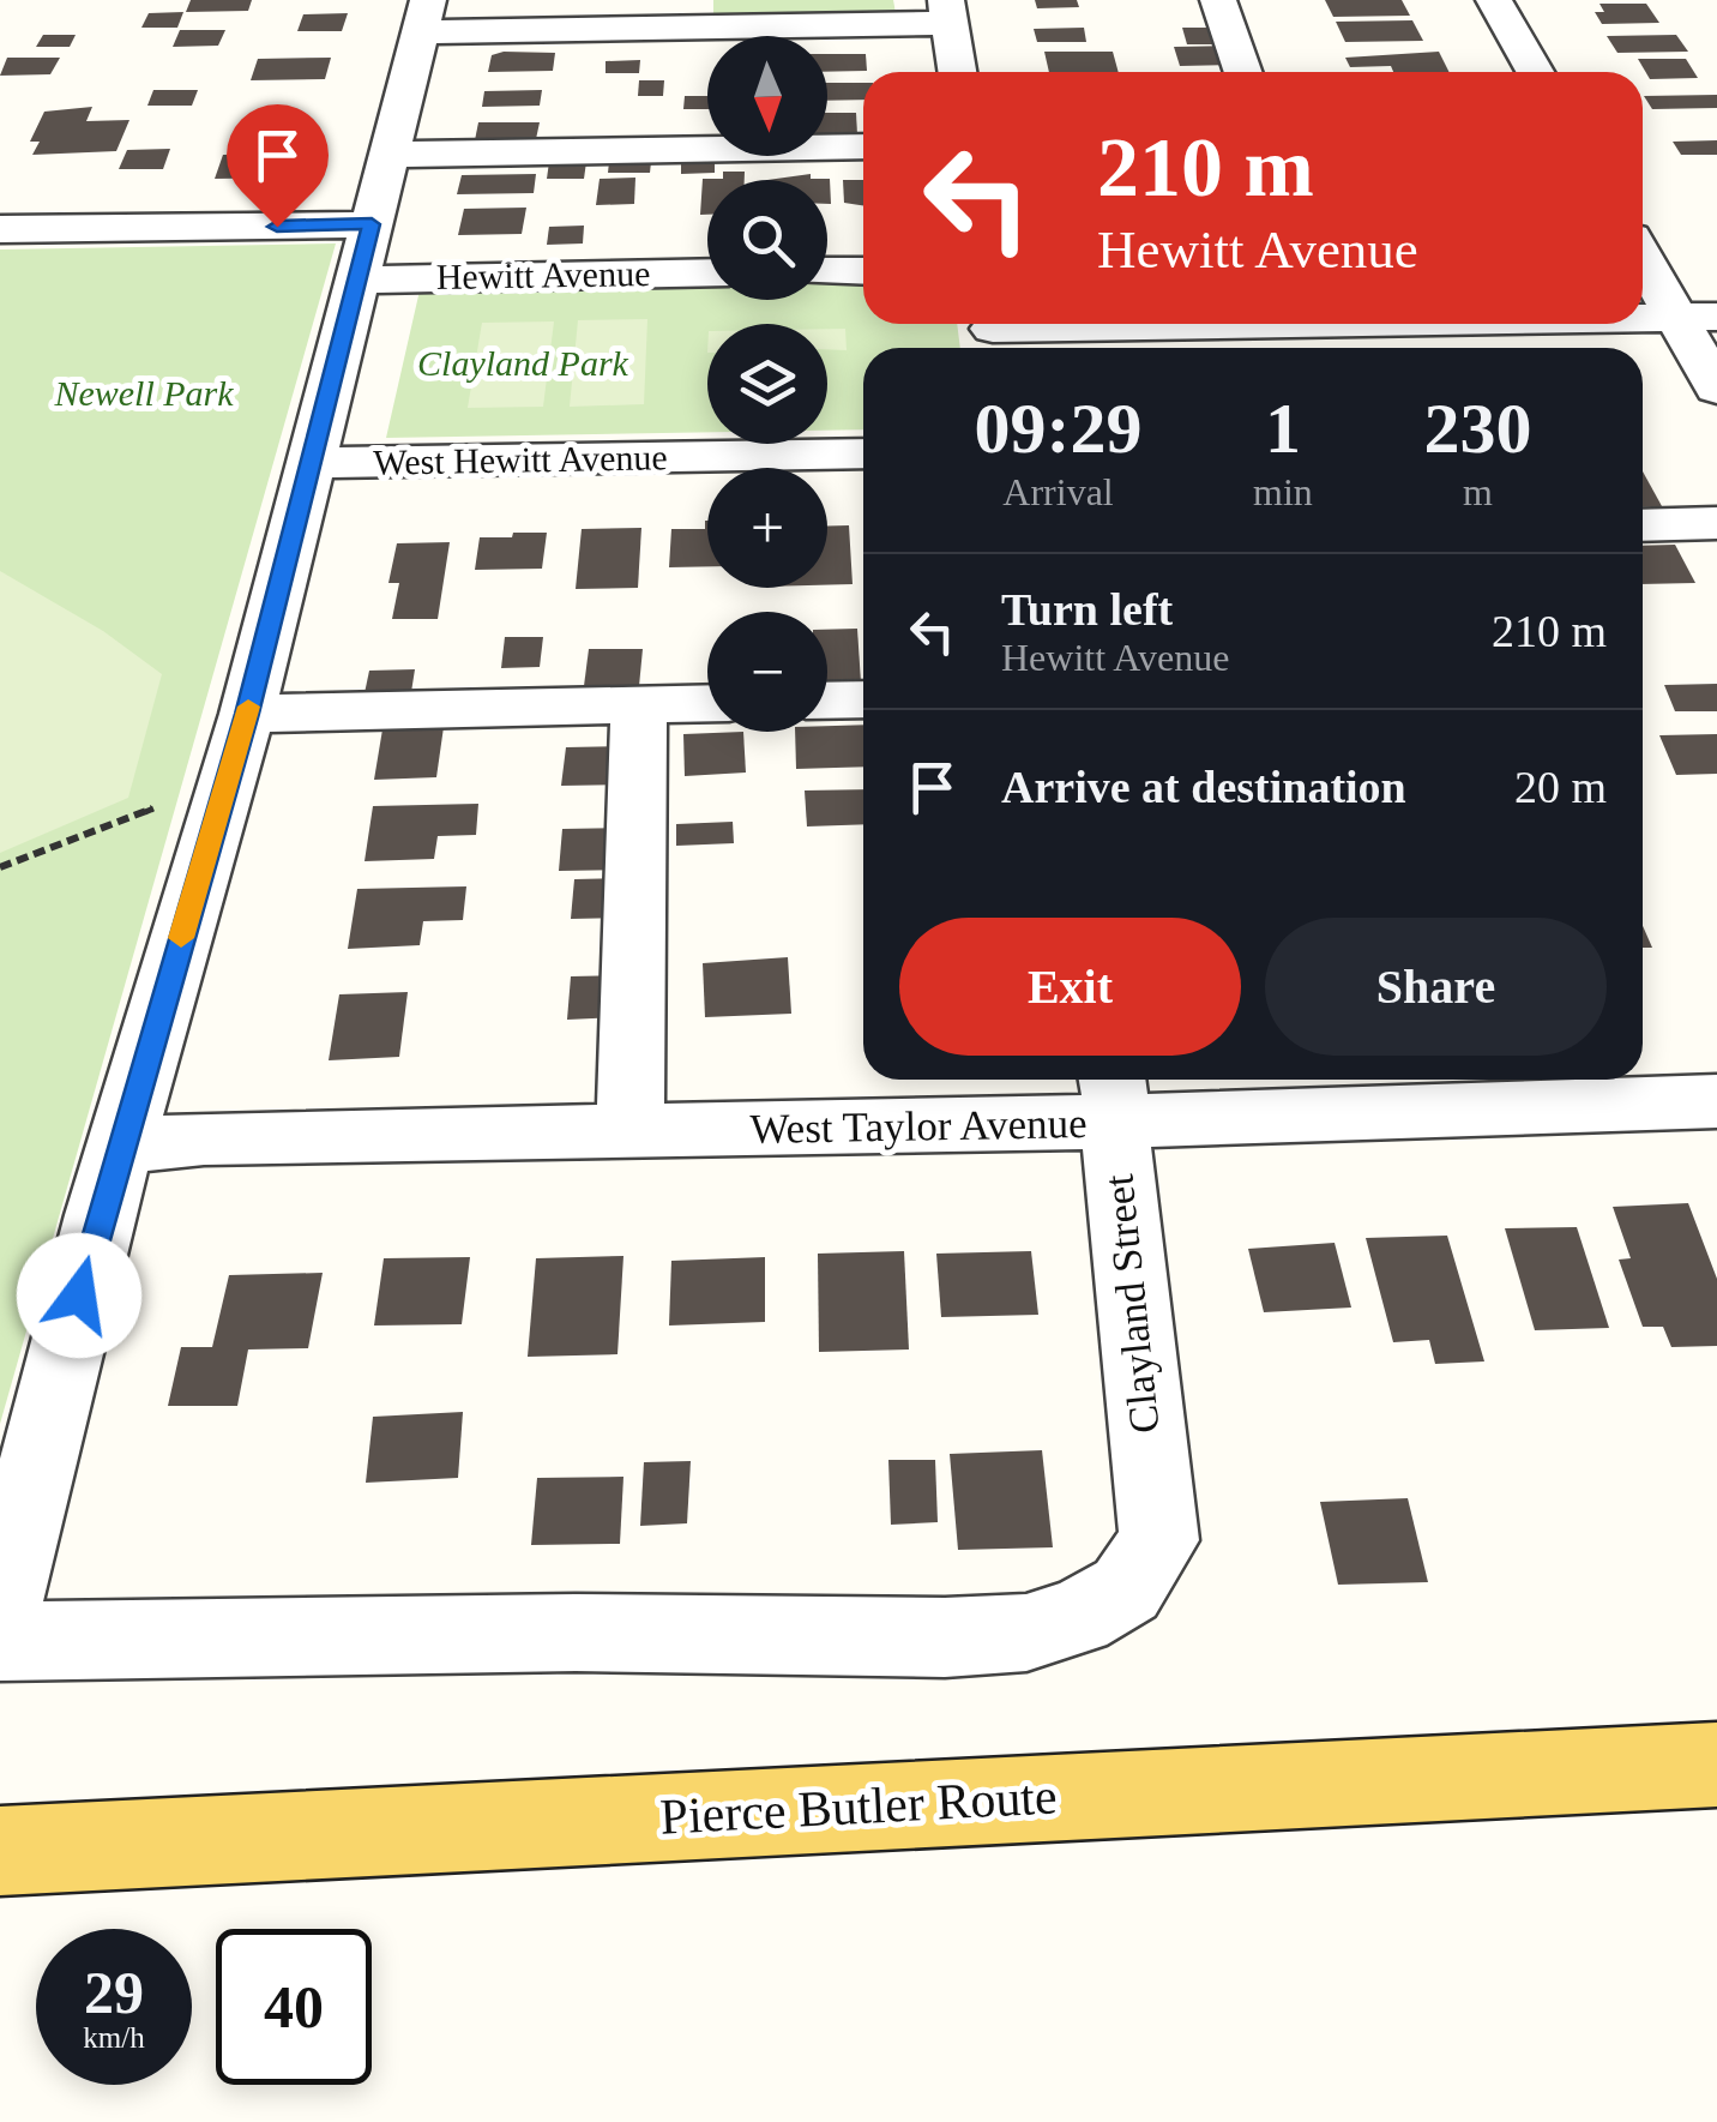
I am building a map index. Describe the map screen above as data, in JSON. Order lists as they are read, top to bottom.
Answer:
{
  "streets": {
    "main road": ["Pierce Butler Route"],
    "street": [
      "Hewitt Avenue",
      "West Hewitt Avenue",
      "West Taylor Avenue",
      "Clayland Street"
    ]
  },
  "crossings": [
    ["West Taylor Avenue", "Clayland Street"]
  ],
  "parks": ["Clayland Park", "Newell Park"],
  "north": "bottom",
  "page": {
    "map_buttons": ["+", "−"],
    "turn": ["210 m", "Hewitt Avenue"],
    "eta": [
      "09:29",
      "Arrival",
      "1",
      "min",
      "230",
      "m"
    ],
    "list": [
      {
        "name": "Turn left",
        "note": "Hewitt Avenue",
        "value": "210 m"
      },
      {
        "name": "Arrive at destination",
        "value": "20 m"
      }
    ],
    "buttons": ["Exit", "Share"],
    "speed": "29 km/h",
    "limit": "40"
  }
}
